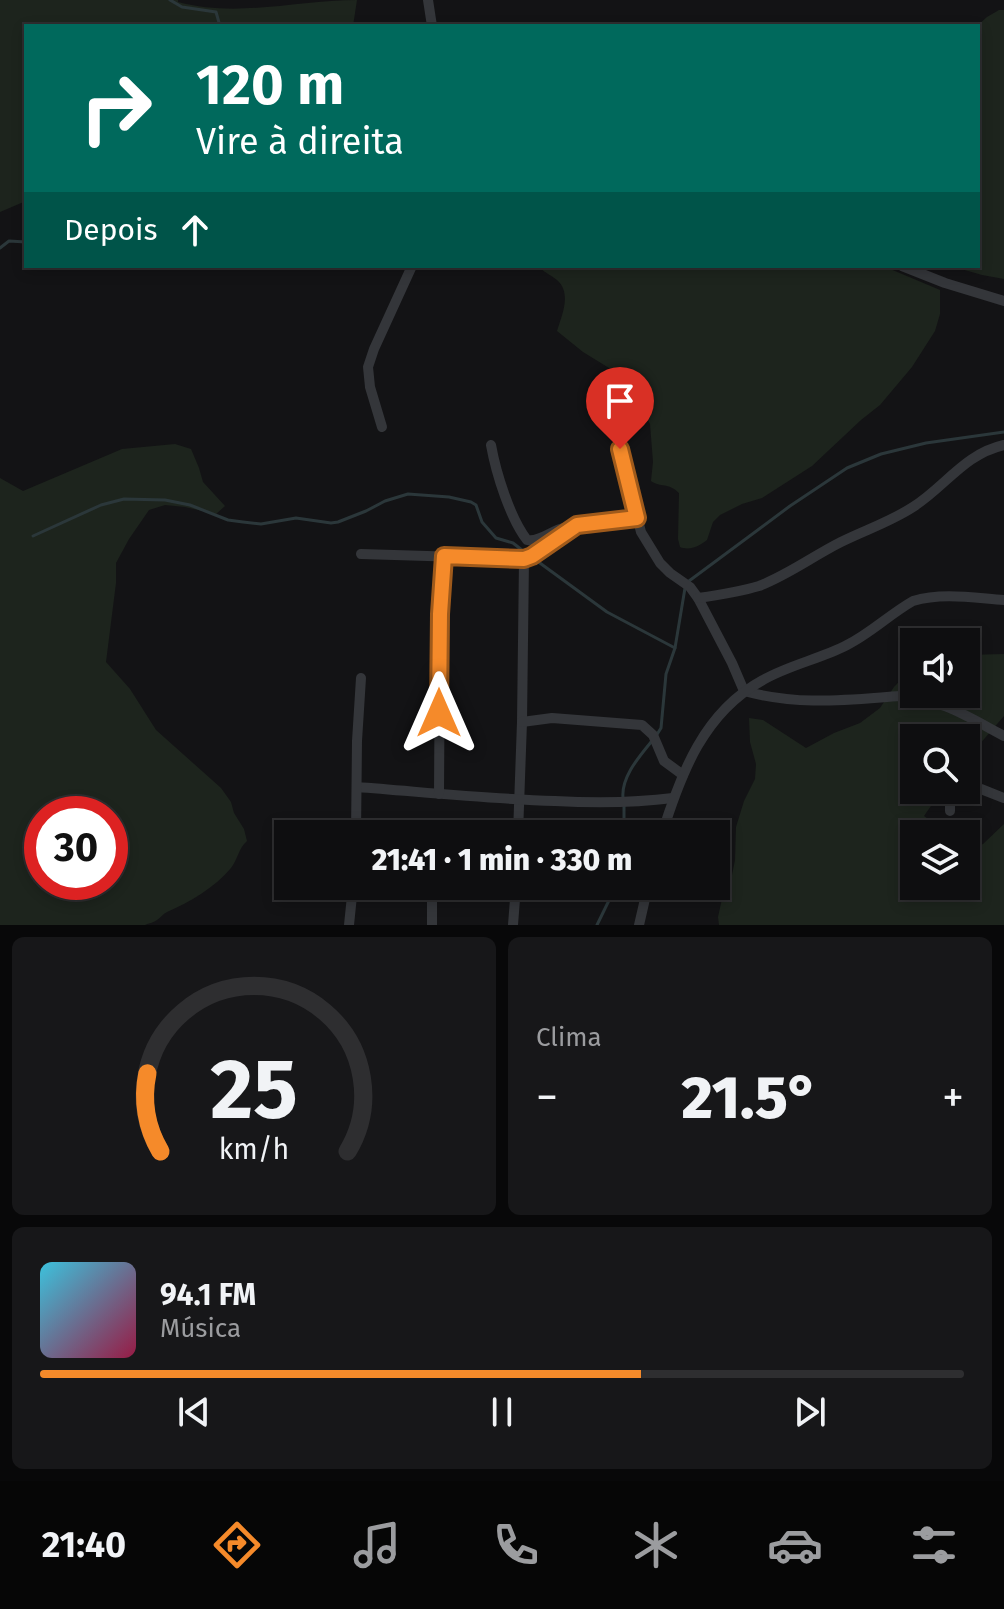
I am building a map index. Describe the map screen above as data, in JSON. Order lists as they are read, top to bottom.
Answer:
{
  "page": {
    "turn": ["120 m", "Vire à direita"],
    "then": "Depois",
    "limit": "30",
    "trip": "21:41 · 1 min · 330 m",
    "tile": "Clima",
    "heat": ["−", "21.5°", "+"],
    "song": ["94.1 FM", "Música"],
    "tabs": "21:40",
    "gauge": ["25", "km/h"]
  }
}
